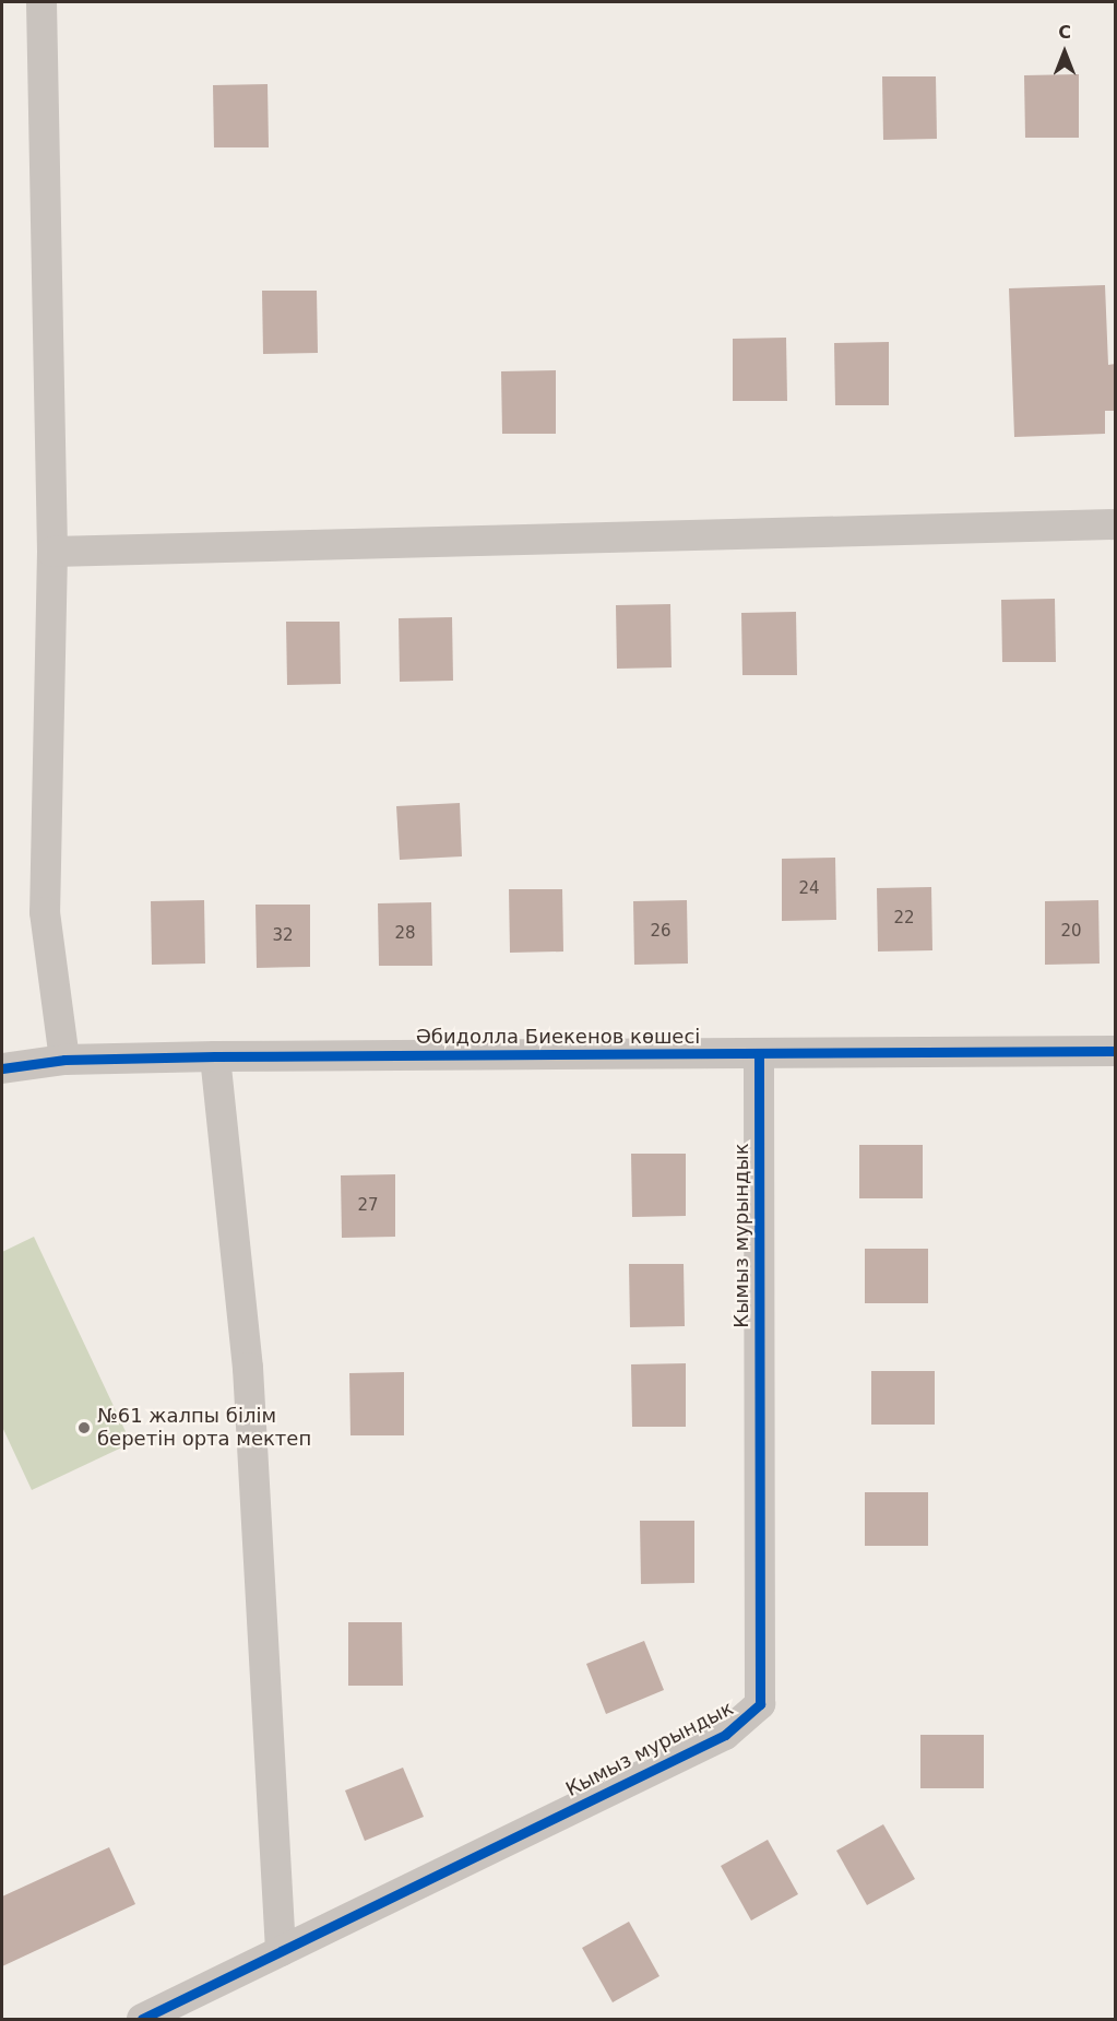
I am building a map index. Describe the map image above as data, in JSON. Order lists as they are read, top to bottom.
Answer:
{
  "streets": {
    "street": ["Әбидолла Биекенов көшесі", "Кымыз мурындык"]
  },
  "crossings": [
    ["Әбидолла Биекенов көшесі", "Кымыз мурындык"]
  ],
  "places": ["№61 жалпы білім беретін орта мектеп"],
  "house_numbers": [
    "24",
    "22",
    "26",
    "20",
    "28",
    "32",
    "27"
  ],
  "north": "top"
}
